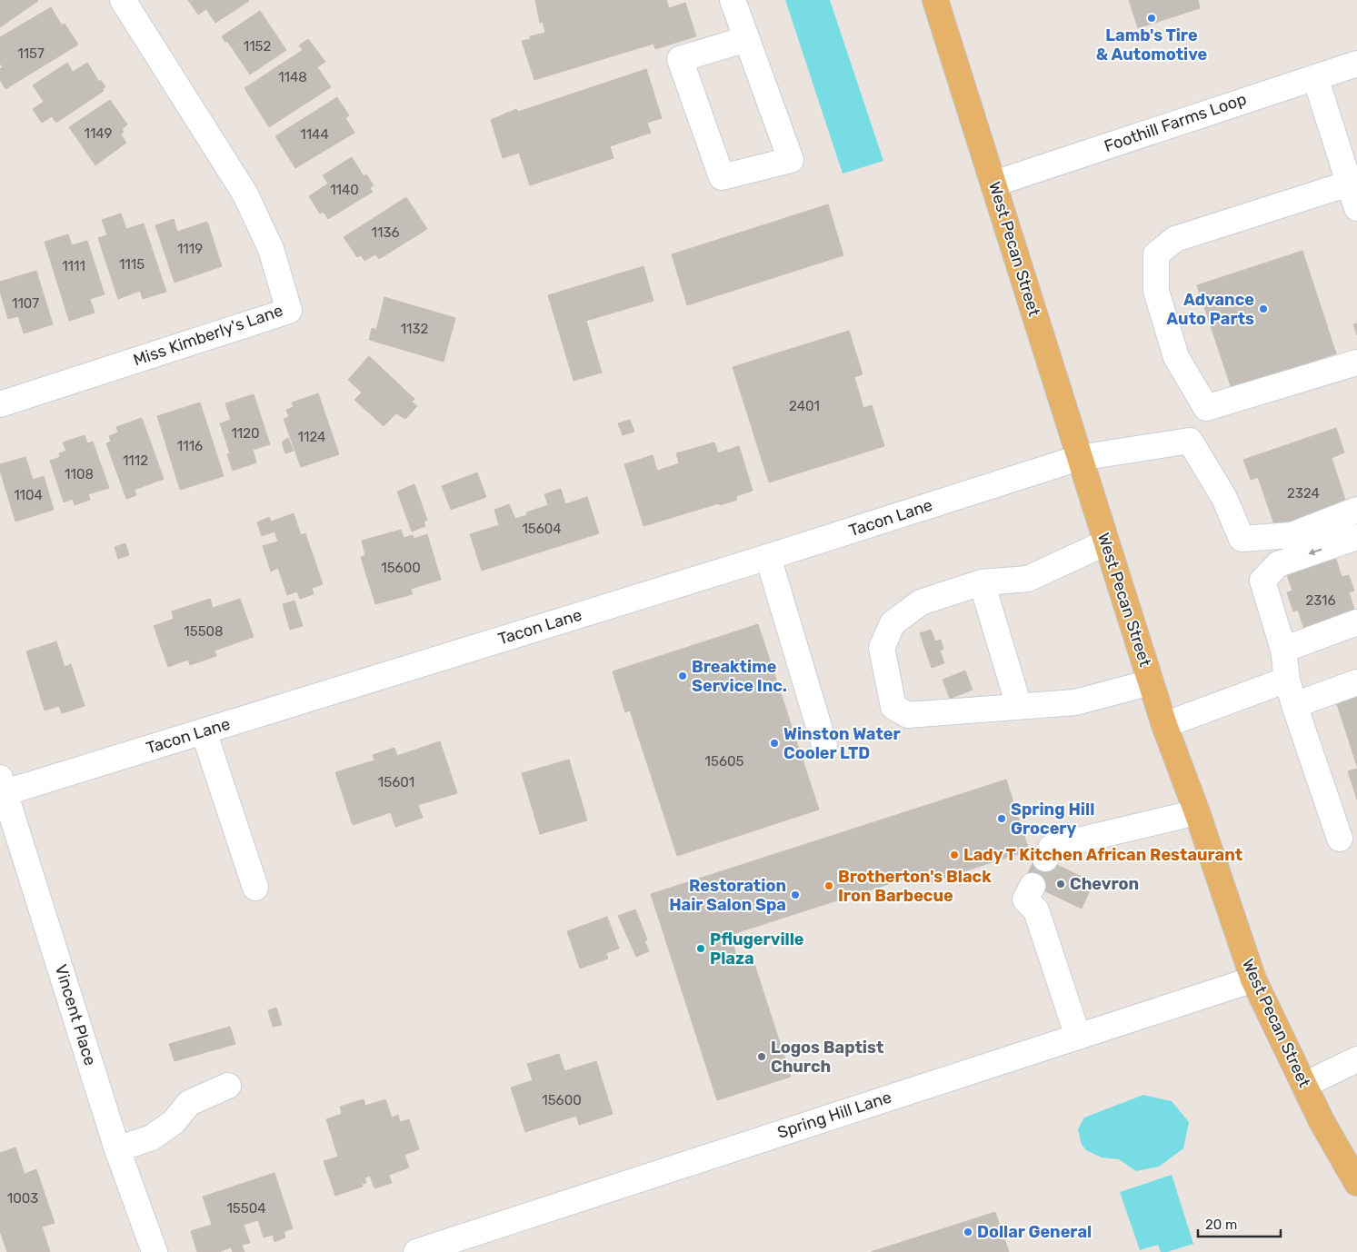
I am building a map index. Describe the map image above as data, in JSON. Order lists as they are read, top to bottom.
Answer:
{
  "streets": {
    "main road": ["West Pecan Street"],
    "street": [
      "Foothill Farms Loop",
      "Miss Kimberly's Lane",
      "Tacon Lane",
      "Vincent Place",
      "Spring Hill Lane"
    ]
  },
  "crossings": [
    ["Foothill Farms Loop", "West Pecan Street"],
    ["West Pecan Street", "Tacon Lane"],
    ["West Pecan Street", "Spring Hill Lane"],
    ["Tacon Lane", "Vincent Place"]
  ],
  "places": [
    "Lamb's Tire & Automotive",
    "Advance Auto Parts",
    "Breaktime Service Inc.",
    "Winston Water Cooler LTD",
    "Spring Hill Grocery",
    "Lady T Kitchen African Restaurant",
    "Chevron",
    "Brotherton's Black Iron Barbecue",
    "Restoration Hair Salon Spa",
    "Pflugerville Plaza",
    "Logos Baptist Church",
    "Dollar General"
  ],
  "house_numbers": [
    "1152",
    "1157",
    "1148",
    "1149",
    "1144",
    "1140",
    "1136",
    "1119",
    "1115",
    "1111",
    "1107",
    "1132",
    "2401",
    "1120",
    "1124",
    "1116",
    "1112",
    "1108",
    "2324",
    "1104",
    "15604",
    "15600",
    "2316",
    "15508",
    "15605",
    "15601",
    "15600",
    "1003",
    "15504"
  ],
  "scale_bar": "20 m"
}
